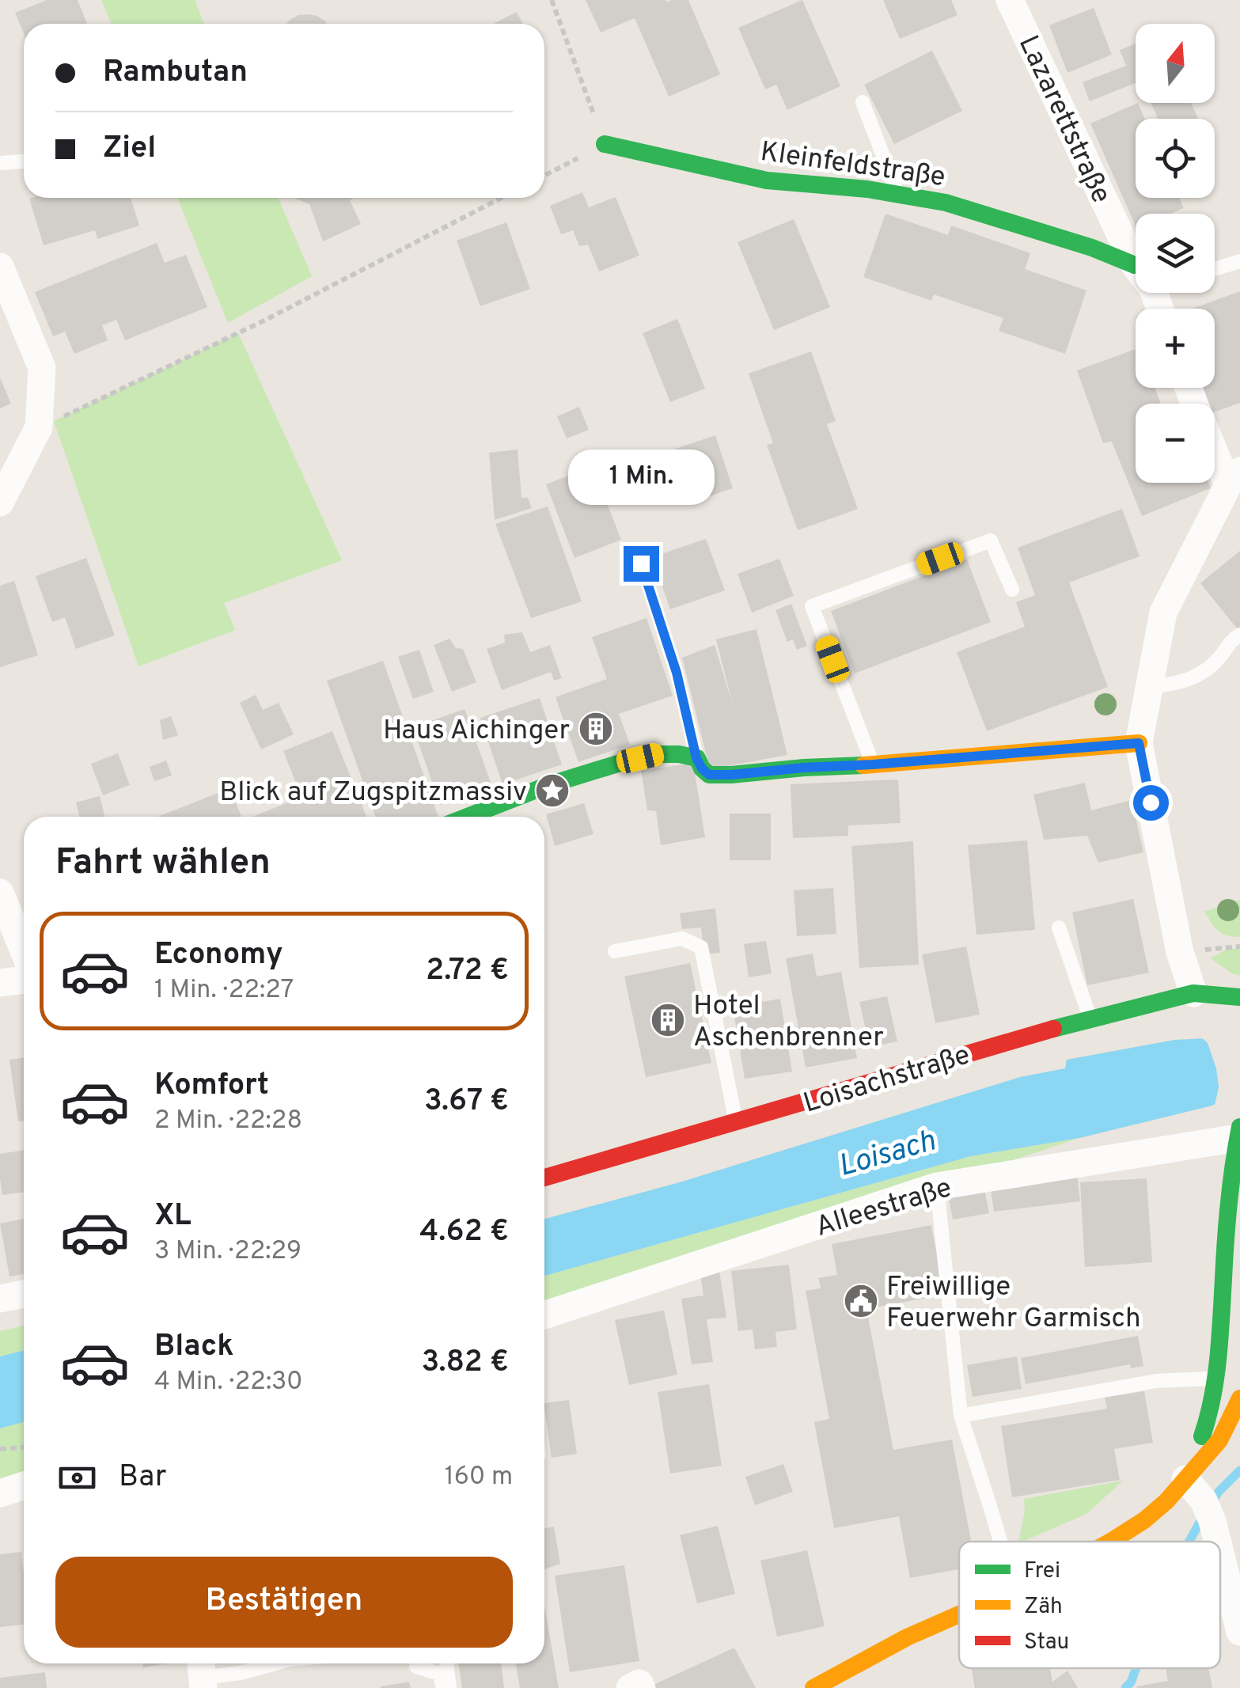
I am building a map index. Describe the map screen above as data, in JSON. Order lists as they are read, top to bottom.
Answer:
{
  "streets": {
    "street": [
      "Lazarettstraße",
      "Kleinfeldstraße",
      "Loisachstraße",
      "Alleestraße"
    ]
  },
  "crossings": [
    ["Lazarettstraße", "Kleinfeldstraße"]
  ],
  "water": ["Loisach"],
  "places": {
    "building": ["Haus Aichinger", "Hotel Aschenbrenner"],
    "place": ["Blick auf Zugspitzmassiv"],
    "public building": ["Freiwillige Feuerwehr Garmisch"]
  },
  "legend": ["Frei", "Zäh", "Stau"],
  "north": "top",
  "page": {
    "map_buttons": ["+", "−"],
    "banner": ["Rambutan", "Ziel"],
    "bubble": "1 Min.",
    "heading": "Fahrt wählen",
    "list": [
      {
        "name": "Economy",
        "note": "1 Min. · 22:27",
        "value": "2.72 €"
      },
      {
        "name": "Komfort",
        "note": "2 Min. · 22:28",
        "value": "3.67 €"
      },
      {
        "name": "XL",
        "note": "3 Min. · 22:29",
        "value": "4.62 €"
      },
      {
        "name": "Black",
        "note": "4 Min. · 22:30",
        "value": "3.82 €"
      }
    ],
    "pay": ["Bar", "160 m"],
    "buttons": "Bestätigen"
  }
}
